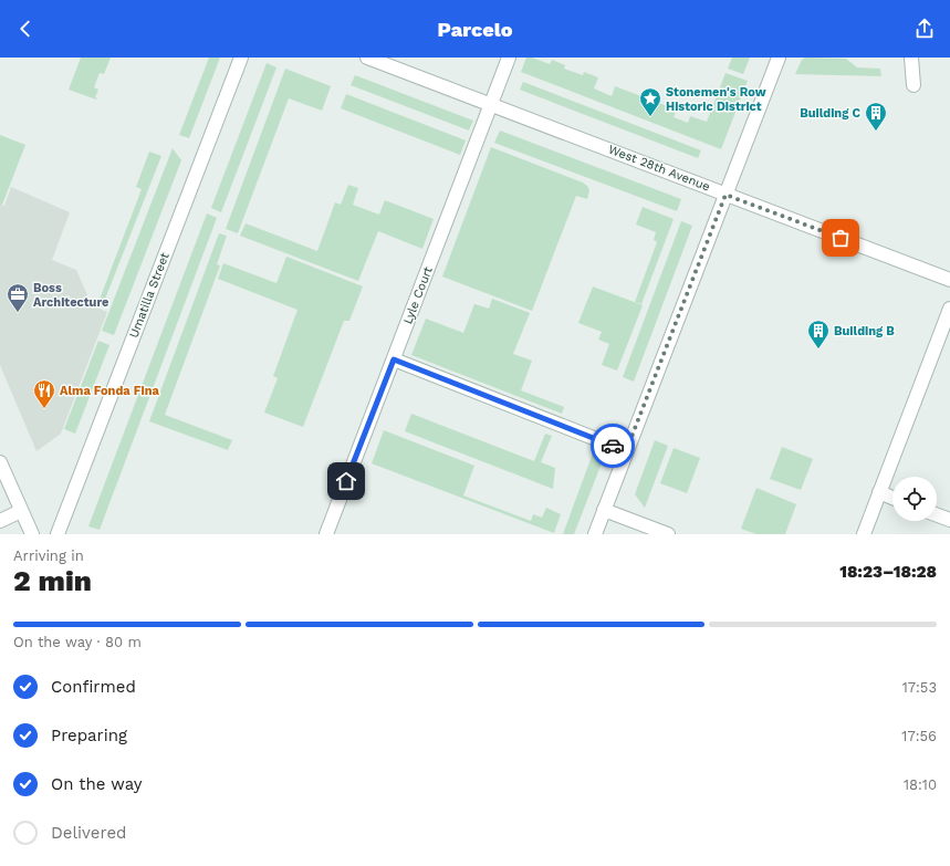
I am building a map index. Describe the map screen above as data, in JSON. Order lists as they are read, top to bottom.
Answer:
{
  "streets": {
    "street": ["West 28th Avenue", "Umatilla Street", "Lyle Court"]
  },
  "crossings": [
    ["West 28th Avenue", "Lyle Court"]
  ],
  "places": {
    "place": ["Stonemen's Row Historic District"],
    "building": ["Building C", "Building B"],
    "office": ["Boss Architecture"],
    "restaurant": ["Alma Fonda Fina"]
  },
  "page": {
    "header": "Parcelo",
    "heading": ["2 min", "Arriving in", "18:23–18:28"],
    "bar": "On the way · 80 m",
    "list": [
      ["Confirmed", "17:53"],
      ["Preparing", "17:56"],
      ["On the way", "18:10"],
      "Delivered"
    ]
  }
}
